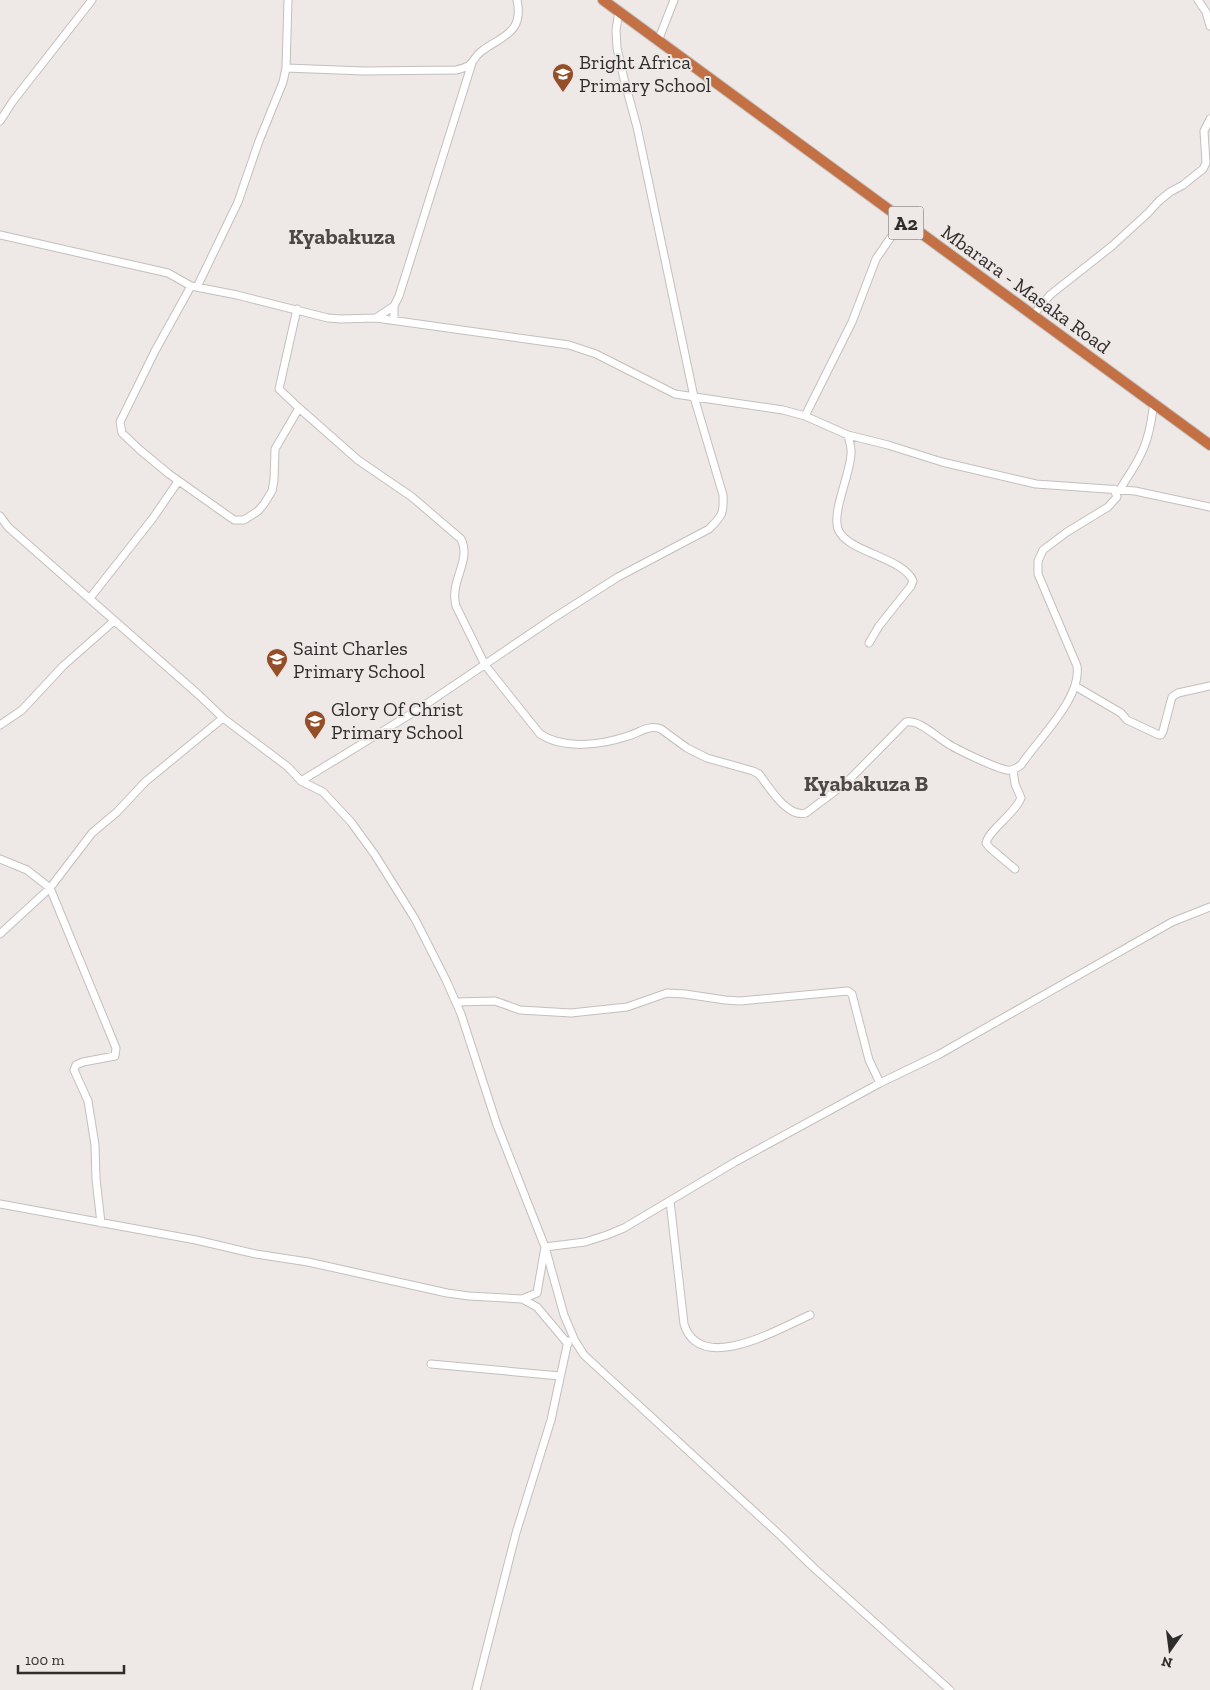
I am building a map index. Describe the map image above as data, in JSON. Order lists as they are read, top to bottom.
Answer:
{
  "streets": {
    "highway": ["A2", "Mbarara - Masaka Road"]
  },
  "districts": ["Kyabakuza", "Kyabakuza B"],
  "places": {
    "school or university": ["Bright Africa Primary School", "Saint Charles Primary School", "Glory Of Christ Primary School"]
  },
  "scale_bar": "100 m",
  "north": "bottom"
}
